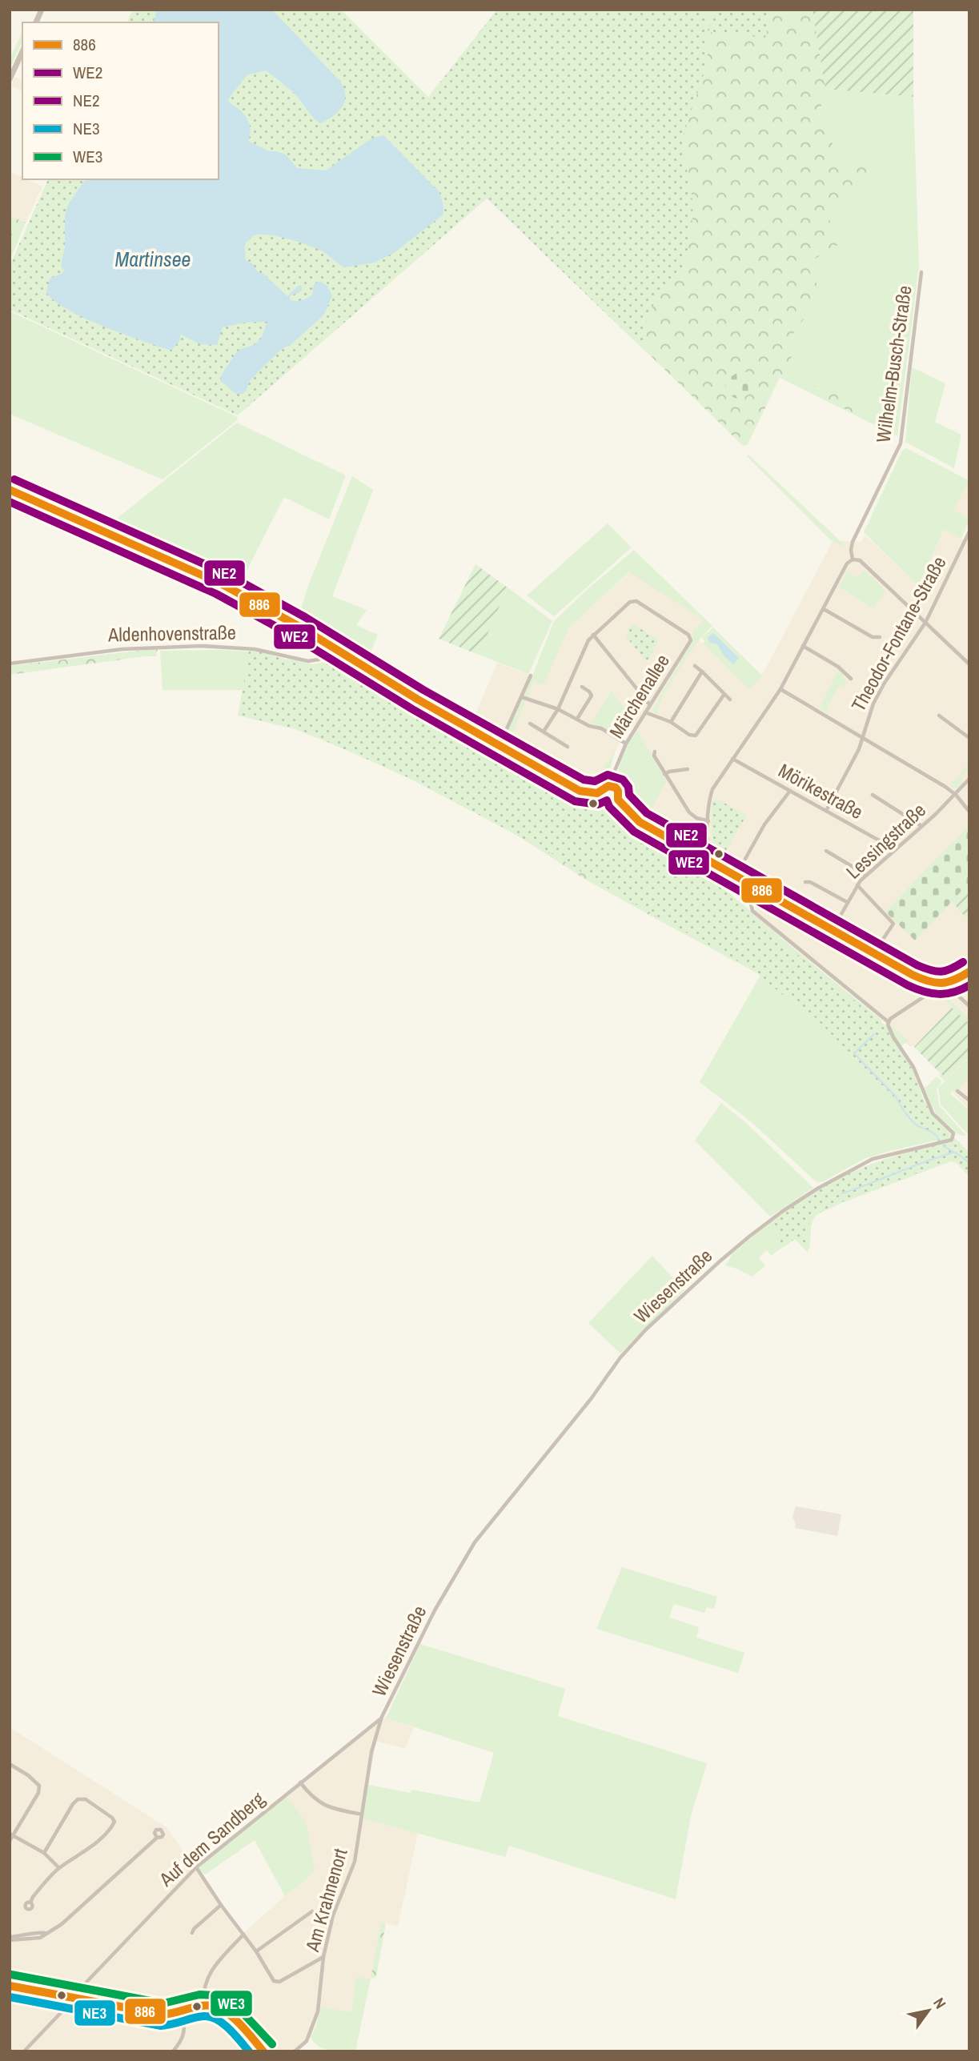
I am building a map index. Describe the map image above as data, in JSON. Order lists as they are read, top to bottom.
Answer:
{
  "streets": {
    "street": [
      "Wilhelm-Busch-Straße",
      "Aldenhovenstraße",
      "Theodor-Fontane-Straße",
      "Märchenallee",
      "Mörikestraße",
      "Lessingstraße",
      "Wiesenstraße",
      "Auf dem Sandberg",
      "Am Krahnenort"
    ]
  },
  "crossings": [
    ["Wilhelm-Busch-Straße", "Mörikestraße"],
    ["Theodor-Fontane-Straße", "Mörikestraße"],
    ["Mörikestraße", "Lessingstraße"],
    ["Wiesenstraße", "Auf dem Sandberg"],
    ["Wiesenstraße", "Am Krahnenort"],
    ["Auf dem Sandberg", "Am Krahnenort"]
  ],
  "water": ["Martinsee"],
  "lines": [
    "transit line NE2",
    "transit line 886",
    "transit line WE2",
    "transit line WE3",
    "transit line NE3"
  ],
  "legend": [
    "886",
    "WE2",
    "NE2",
    "NE3",
    "WE3"
  ],
  "north": "top right"
}
